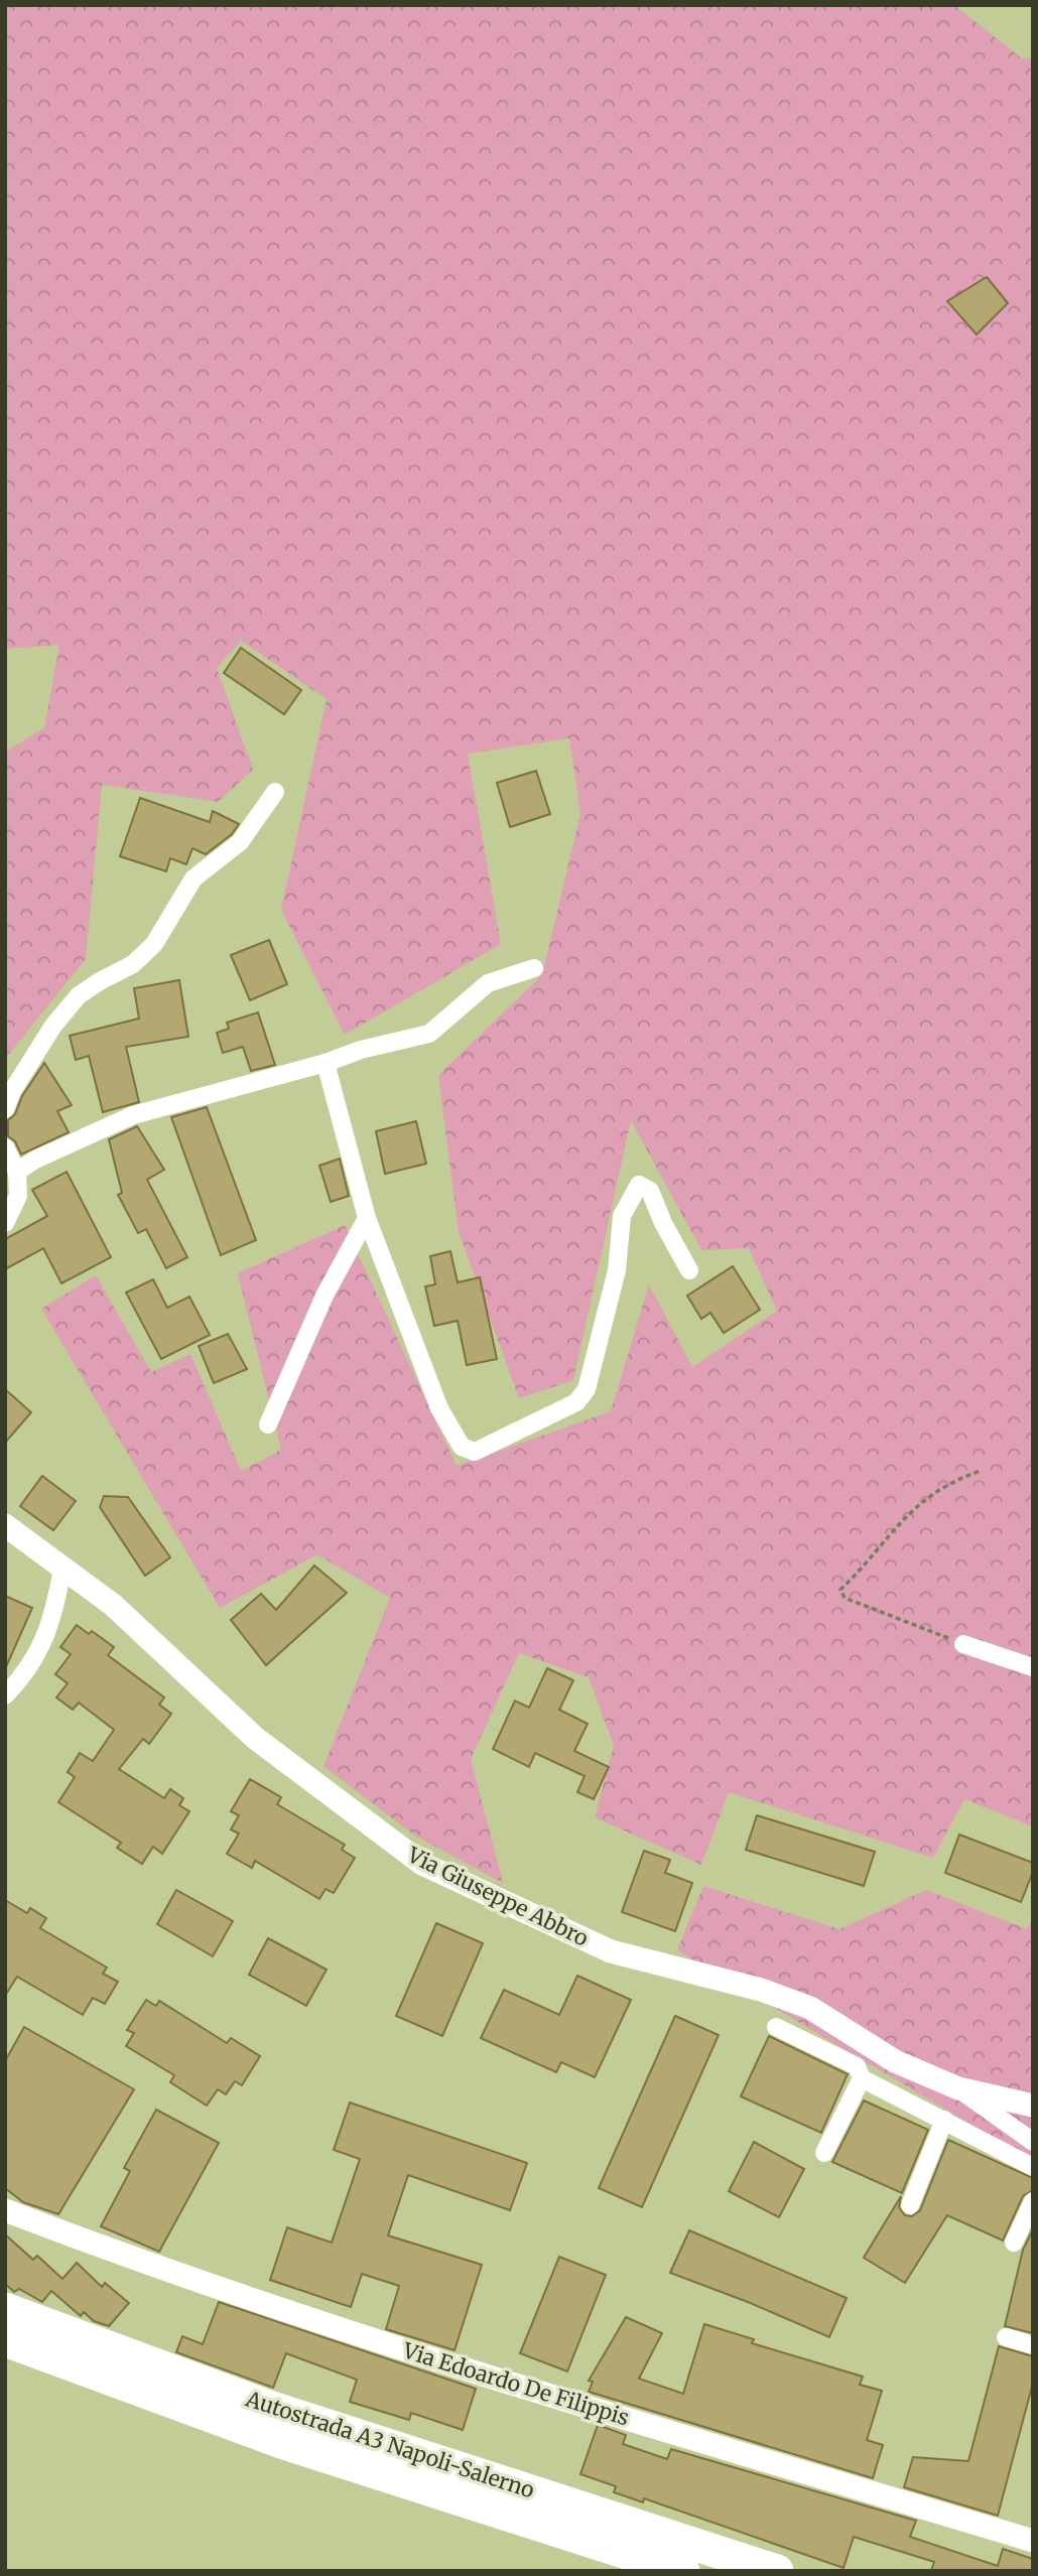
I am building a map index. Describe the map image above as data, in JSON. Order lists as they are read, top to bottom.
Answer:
{
  "streets": {
    "highway": ["Autostrada A3 Napoli-Salerno"],
    "street": ["Via Giuseppe Abbro", "Via Edoardo De Filippis"]
  }
}
